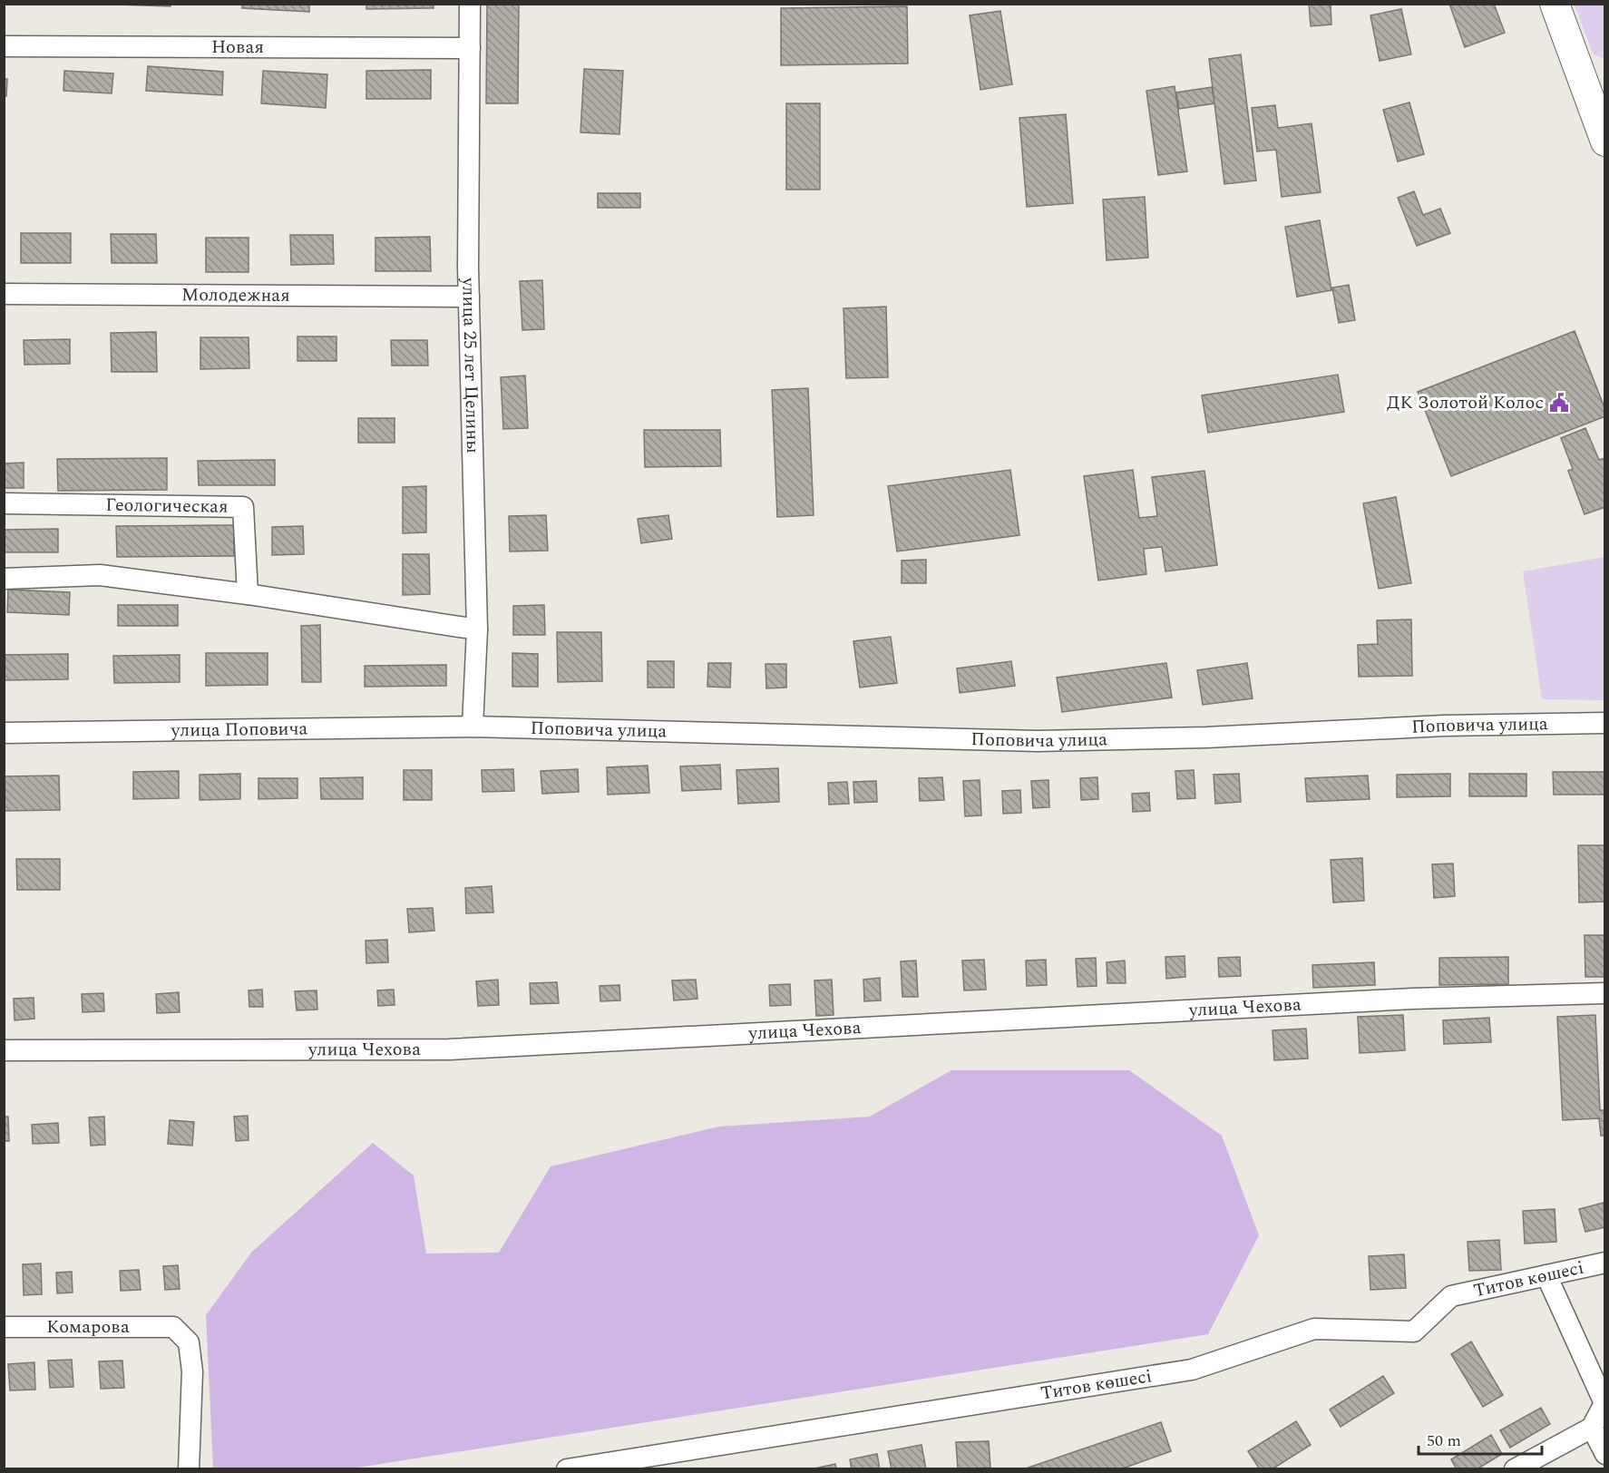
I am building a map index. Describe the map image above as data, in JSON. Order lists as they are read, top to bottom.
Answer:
{
  "streets": {
    "street": [
      "Новая",
      "Молодежная",
      "улица 25 лет Целины",
      "Геологическая",
      "Поповича улица",
      "улица Поповича",
      "улица Чехова",
      "Титов көшесі",
      "Комарова"
    ]
  },
  "crossings": [
    ["Новая", "улица 25 лет Целины"],
    ["Молодежная", "улица 25 лет Целины"],
    ["улица 25 лет Целины", "Поповича улица"],
    ["улица 25 лет Целины", "улица Поповича"],
    ["Поповича улица", "улица Поповича"]
  ],
  "places": {
    "public building": ["ДК Золотой Колос"]
  },
  "scale_bar": "50 m"
}
